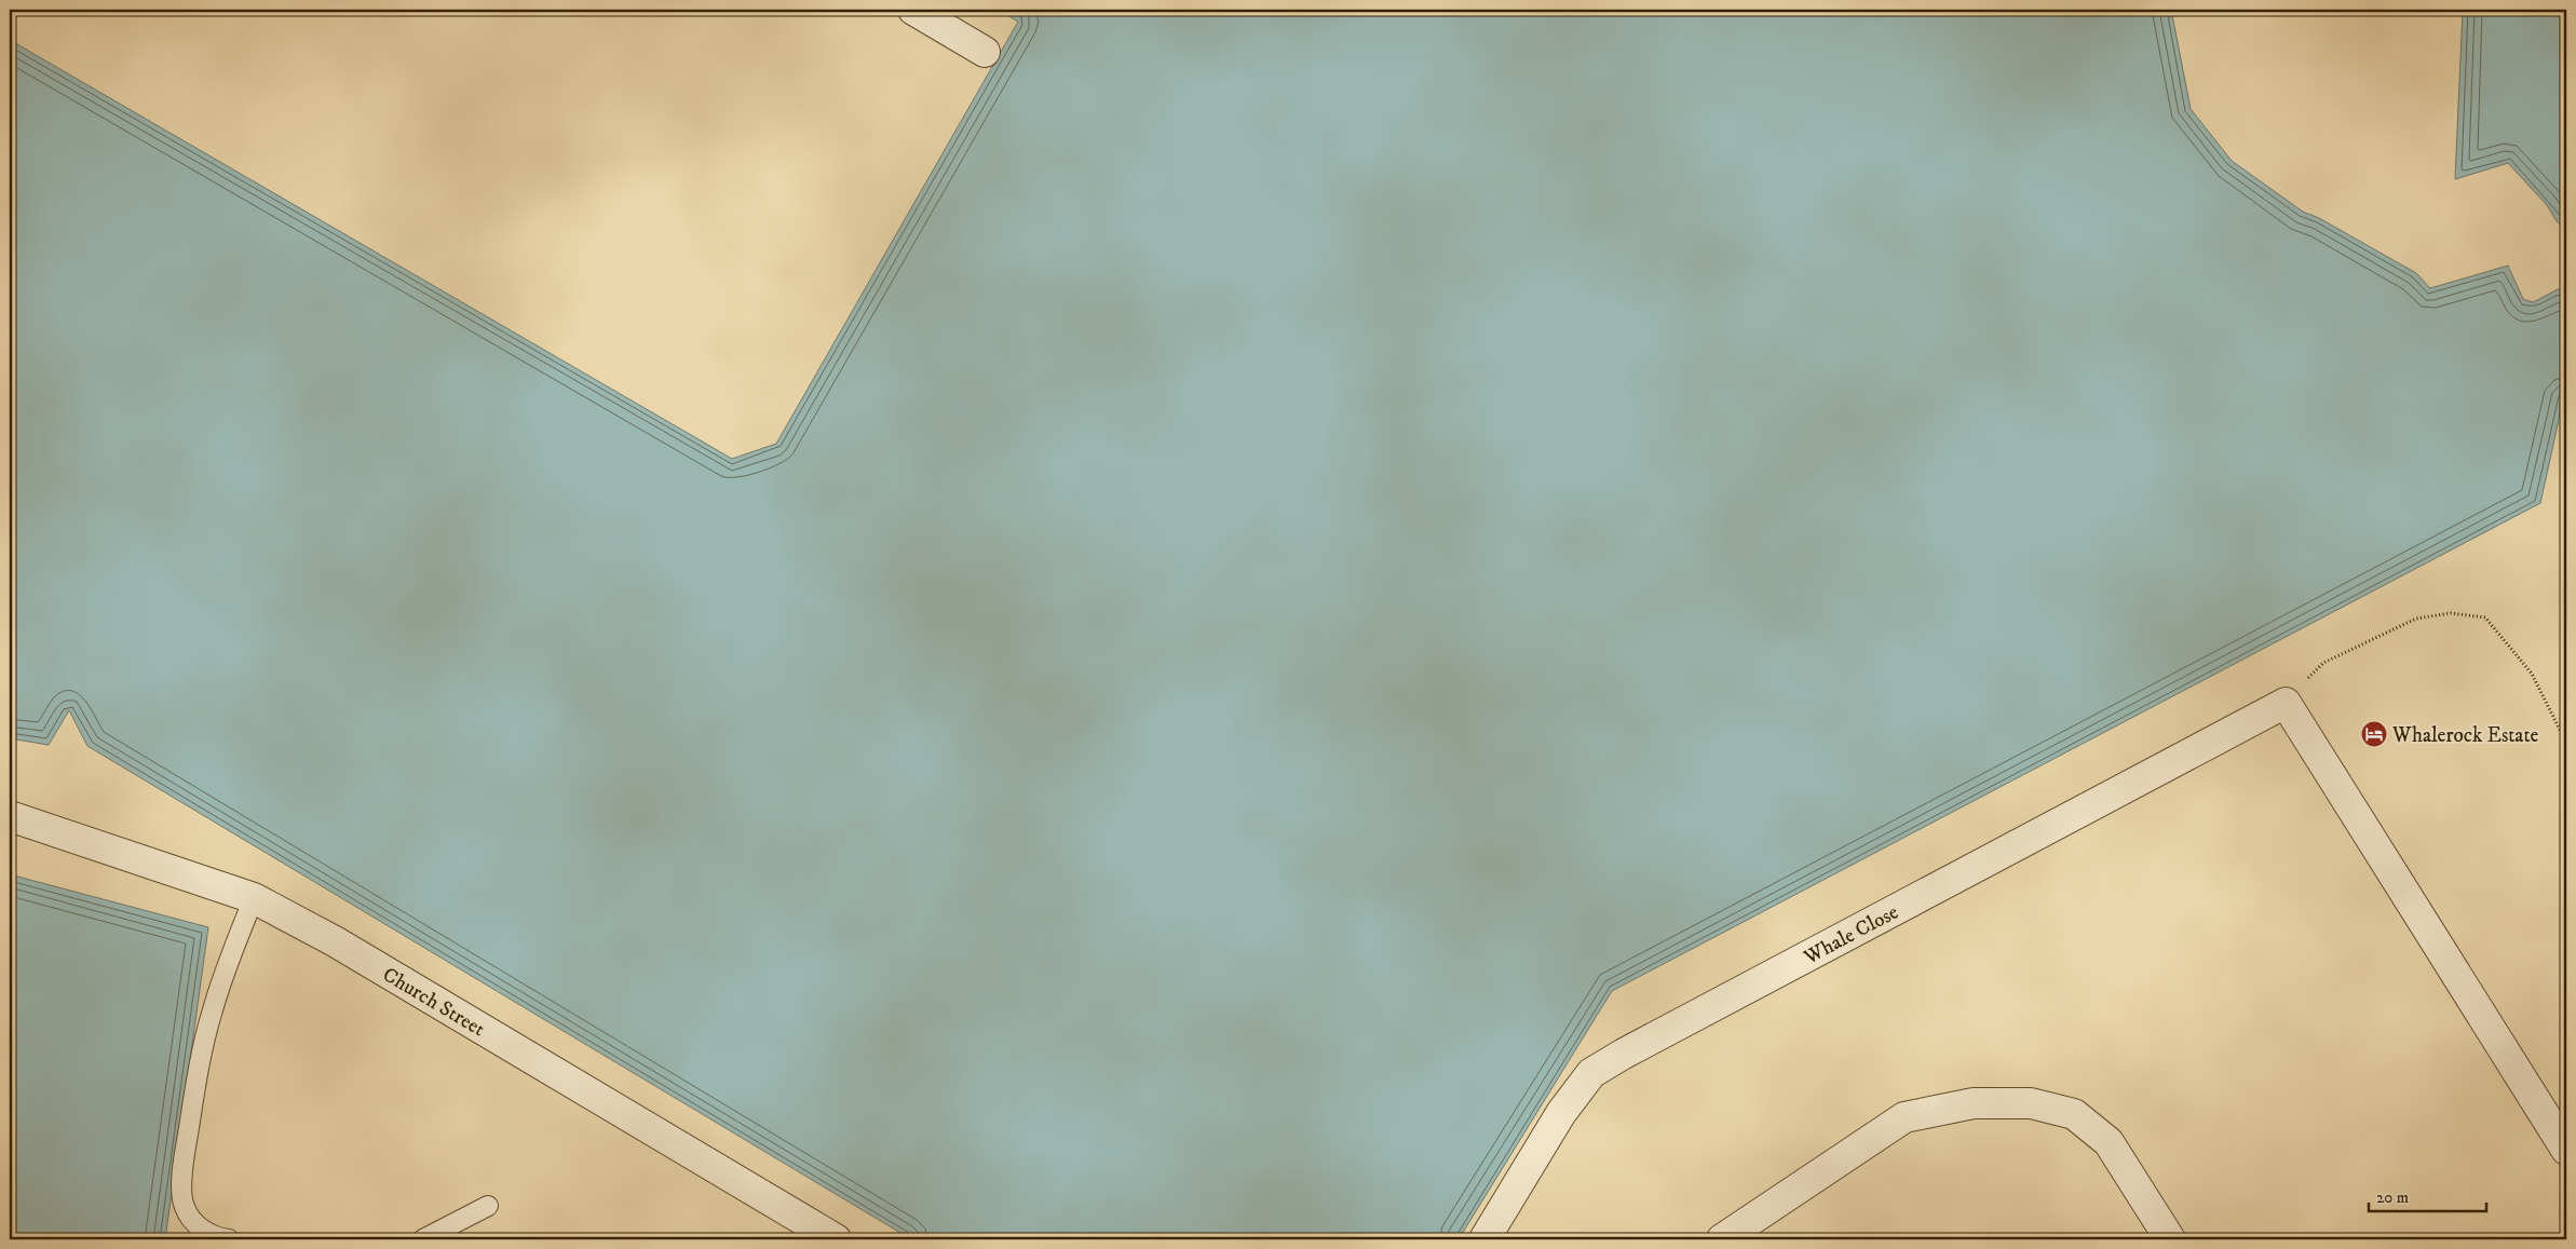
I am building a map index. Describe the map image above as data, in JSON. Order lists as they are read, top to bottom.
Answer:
{
  "streets": {
    "street": ["Whale Close", "Church Street"]
  },
  "places": {
    "hotel": ["Whalerock Estate"]
  },
  "scale_bar": "20 m"
}
